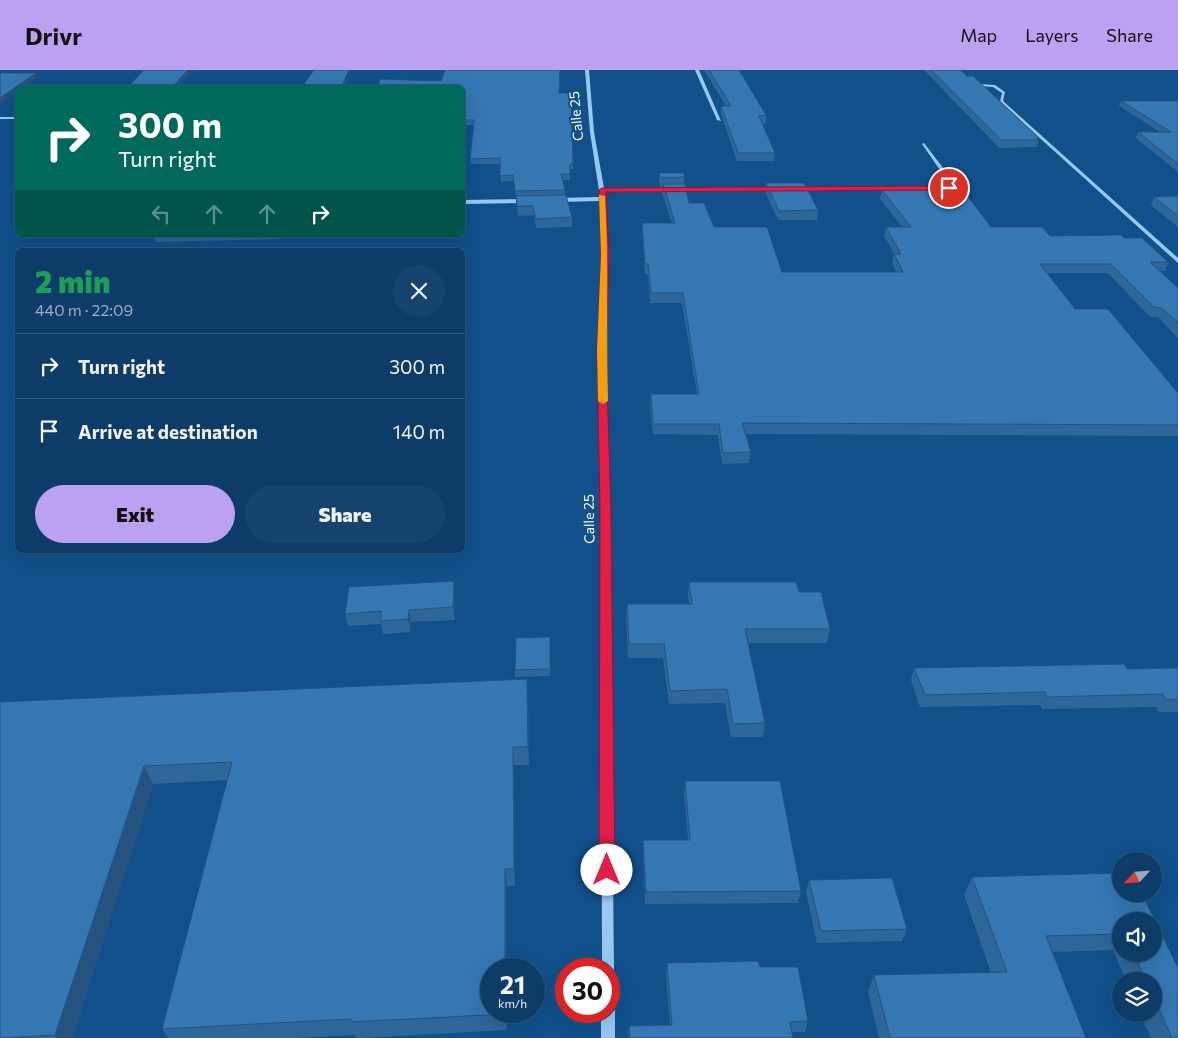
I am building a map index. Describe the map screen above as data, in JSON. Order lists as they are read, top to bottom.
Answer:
{
  "streets": {
    "street": ["Calle 25"]
  },
  "north": "bottom left",
  "page": {
    "header": "Drivr",
    "nav": ["Map", "Layers", "Share"],
    "turn": ["300 m", "Turn right"],
    "heading": ["2 min", "440 m · 22:09"],
    "list": [
      {
        "name": "Turn right",
        "value": "300 m"
      },
      {
        "name": "Arrive at destination",
        "value": "140 m"
      }
    ],
    "buttons": ["Exit", "Share"],
    "speed": "21 km/h",
    "limit": "30"
  }
}
